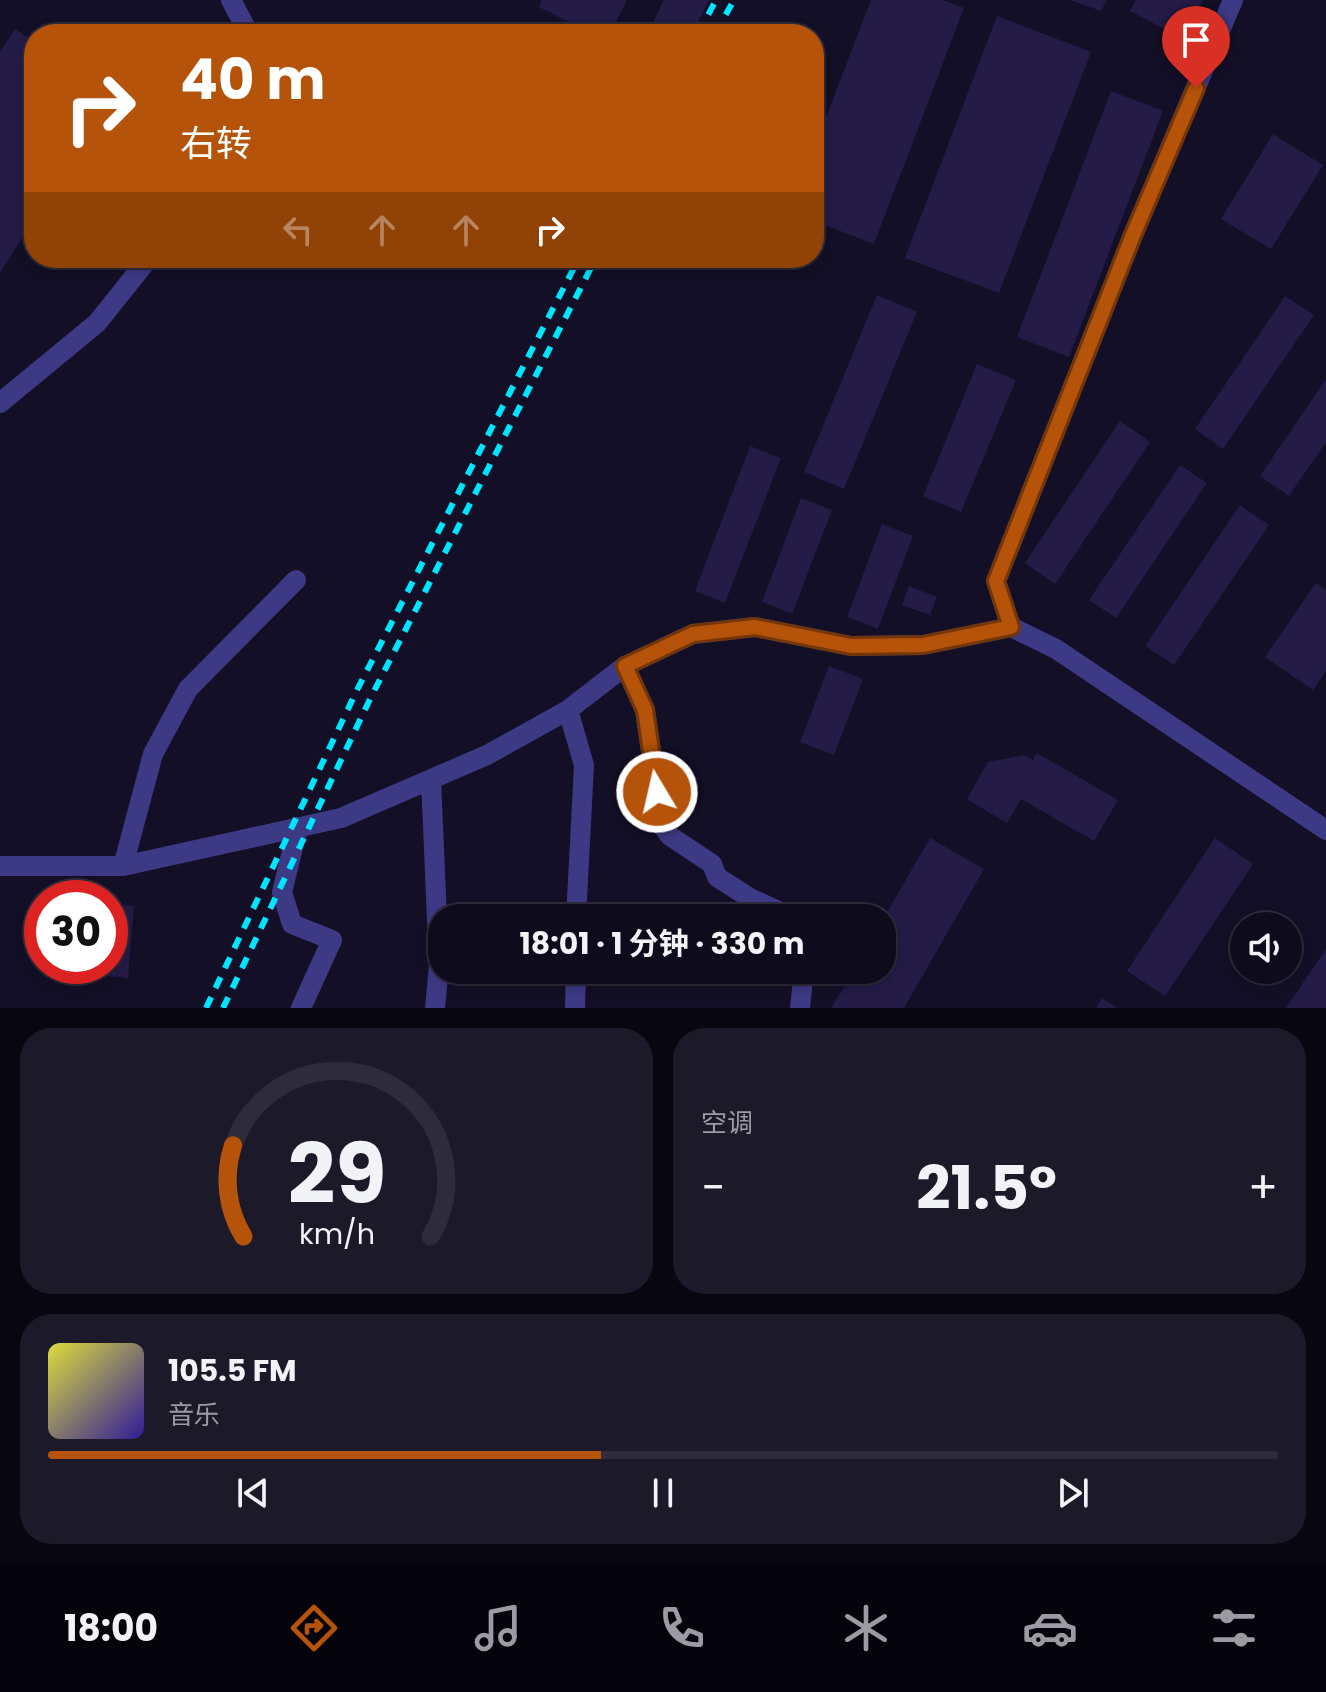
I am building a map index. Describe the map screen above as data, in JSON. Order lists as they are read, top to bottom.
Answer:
{
  "page": {
    "turn": ["40 m", "右转"],
    "limit": "30",
    "trip": "18:01 · 1 分钟 · 330 m",
    "tile": "空调",
    "heat": ["−", "21.5°", "+"],
    "song": ["105.5 FM", "音乐"],
    "tabs": "18:00",
    "gauge": ["29", "km/h"]
  }
}
